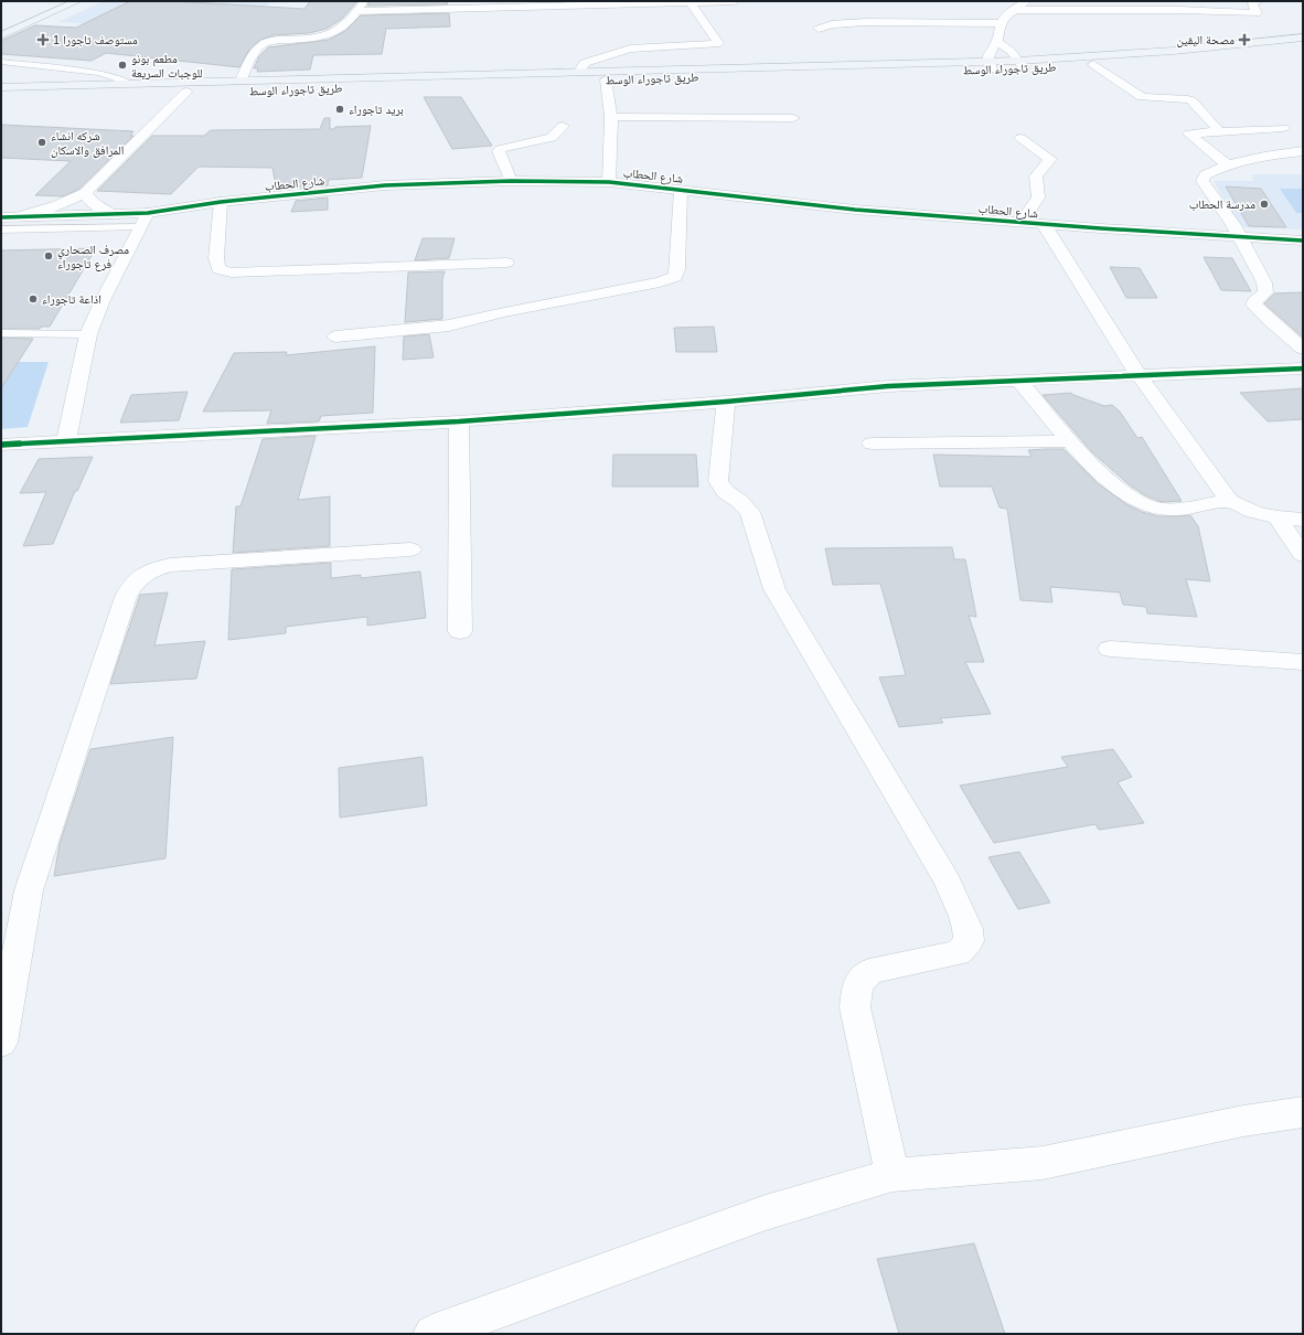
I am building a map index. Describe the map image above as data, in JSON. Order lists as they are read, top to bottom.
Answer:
{
  "streets": {
    "main road": ["طريق تاجوراء الوسط"],
    "street": ["شارع الحطاب"]
  },
  "places": {
    "health": ["مستوصف تاجورا 1", "مصحة اليقين"],
    "other": [
      "مطعم بونو للوجبات السريعة",
      "بريد تاجوراء",
      "شركه انشاء المرافق والاسكان",
      "مدرسة الحطاب",
      "مصرف الصحاري فرع تاجوراء",
      "اذاعة تاجوراء"
    ]
  }
}
